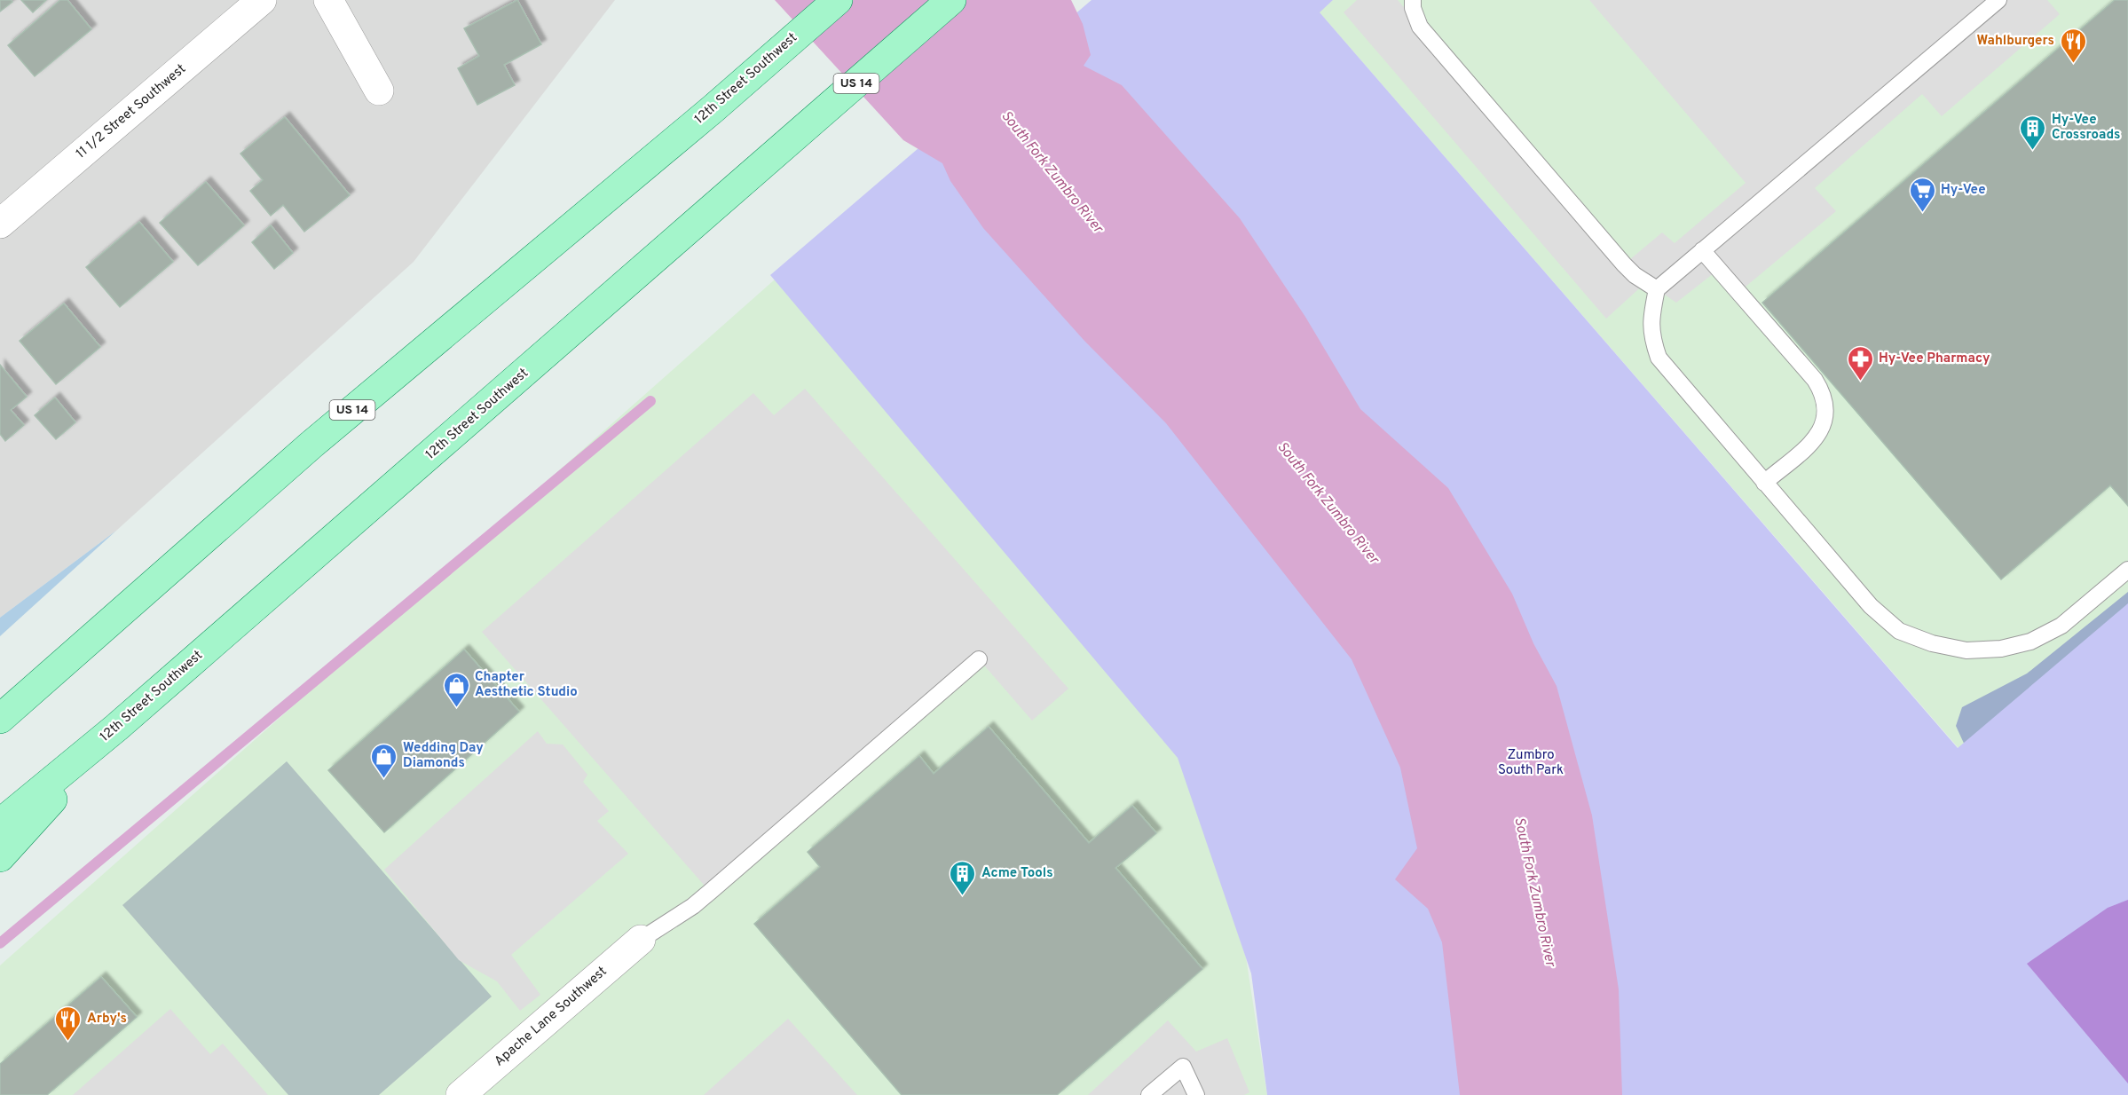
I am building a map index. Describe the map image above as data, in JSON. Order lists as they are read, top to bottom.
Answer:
{
  "streets": {
    "main road": ["12th Street Southwest", "US 14"],
    "street": ["11 1/2 Street Southwest", "Apache Lane Southwest"]
  },
  "water": ["South Fork Zumbro River"],
  "parks": ["Zumbro South Park"],
  "places": {
    "restaurant": ["Wahlburgers", "Arby's"],
    "building": ["Hy-Vee Crossroads", "Acme Tools"],
    "supermarket": ["Hy-Vee"],
    "pharmacy": ["Hy-Vee Pharmacy"],
    "shop": ["Chapter Aesthetic Studio", "Wedding Day Diamonds"]
  }
}
